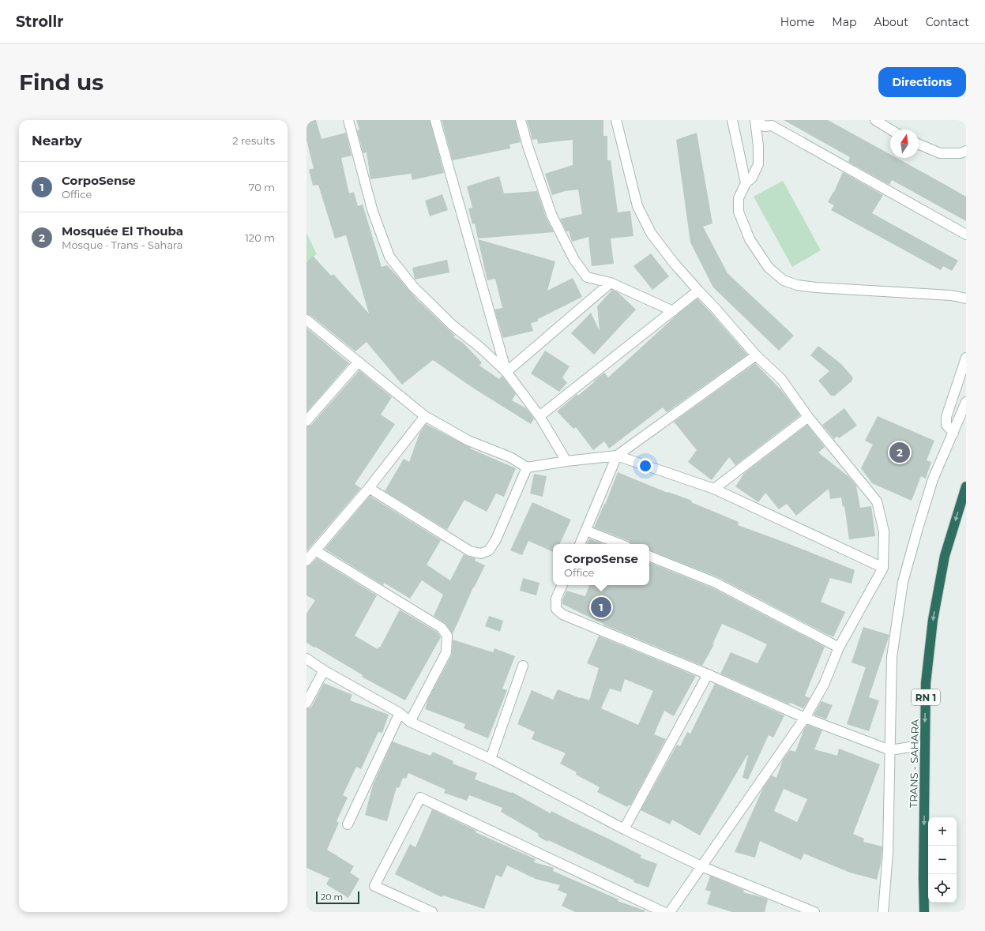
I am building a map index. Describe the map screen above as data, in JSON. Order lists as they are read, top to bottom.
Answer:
{
  "streets": {
    "highway": ["RN 1", "TRANS - SAHARA"]
  },
  "one_way": ["TRANS - SAHARA"],
  "scale_bar": "20 m",
  "north": "top",
  "page": {
    "header": "Strollr",
    "nav": [
      "Home",
      "Map",
      "About",
      "Contact"
    ],
    "buttons": "Directions",
    "title": "Find us",
    "heading": ["Nearby", "2 results"],
    "list": [
      {
        "mark": "1",
        "name": "CorpoSense",
        "note": "Office",
        "value": "70 m"
      },
      {
        "mark": "2",
        "name": "Mosquée El Thouba",
        "note": "Mosque · Trans - Sahara",
        "value": "120 m"
      }
    ],
    "pins": ["2", "1"],
    "popup": ["CorpoSense", "Office"],
    "map_buttons": ["+", "−"],
    "scale": "20 m"
  }
}
